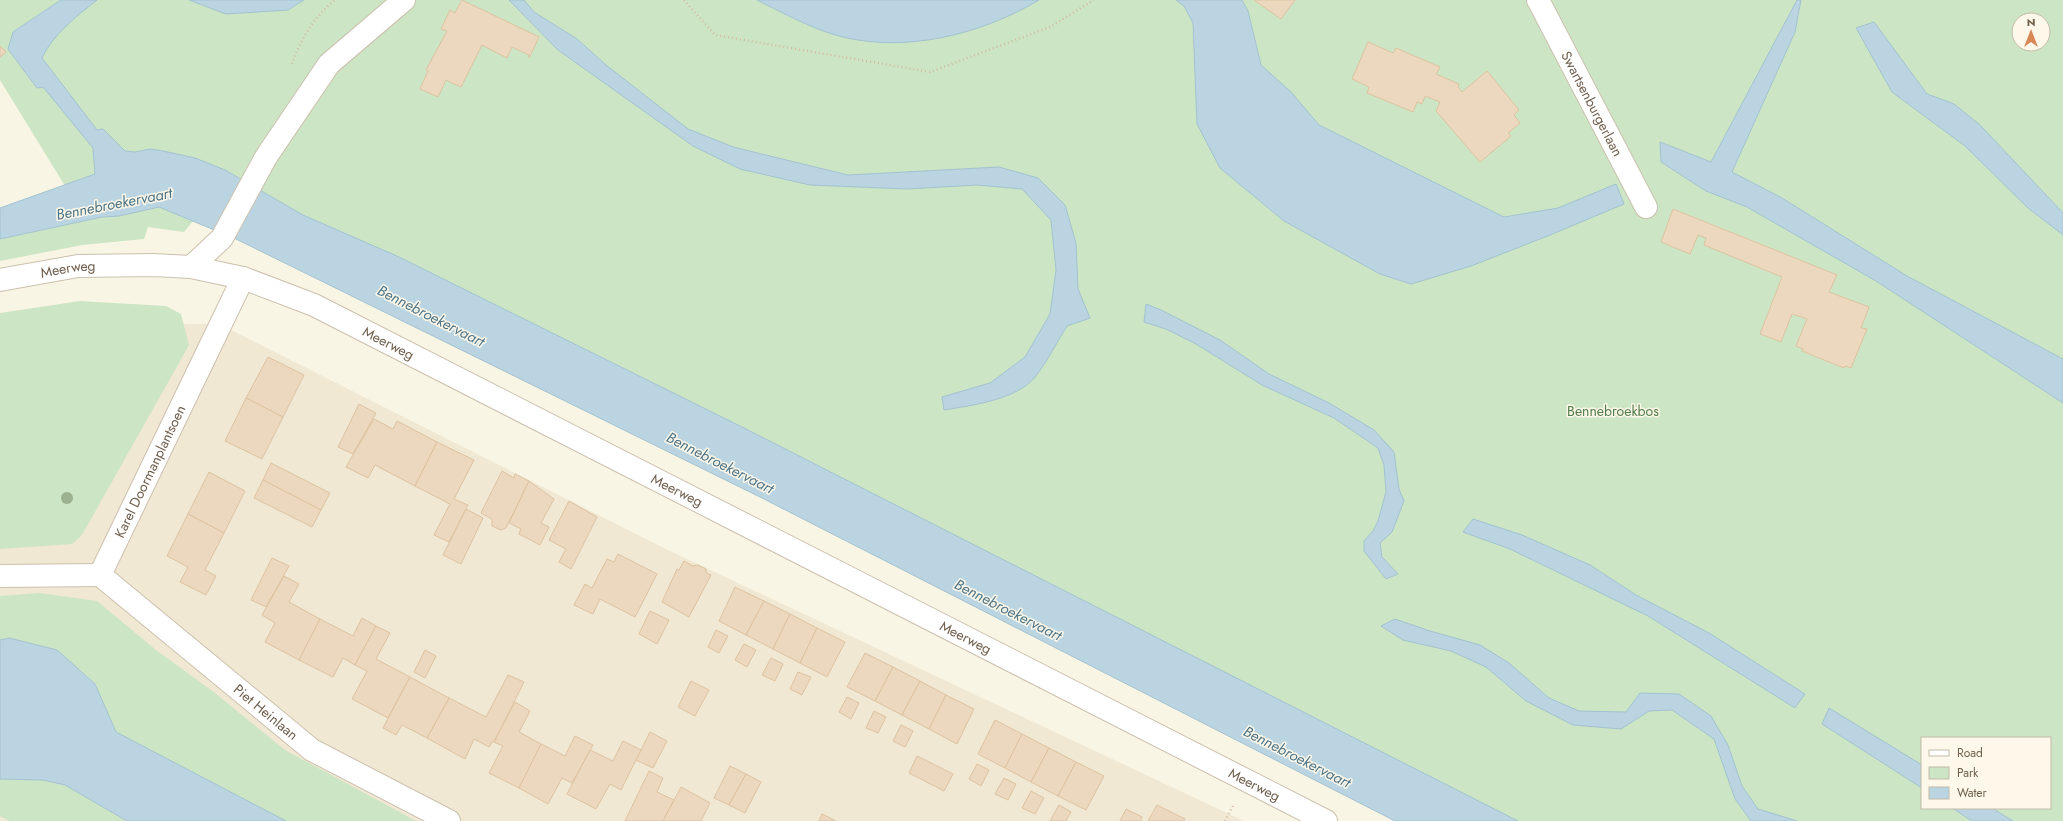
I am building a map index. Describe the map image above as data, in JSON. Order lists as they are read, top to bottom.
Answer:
{
  "streets": {
    "street": [
      "Swartsenburgerlaan",
      "Meerweg",
      "Karel Doormanplantsoen",
      "Piet Heinlaan"
    ]
  },
  "crossings": [
    ["Meerweg", "Karel Doormanplantsoen"],
    ["Karel Doormanplantsoen", "Piet Heinlaan"]
  ],
  "water": ["Bennebroekervaart"],
  "parks": ["Bennebroekbos"],
  "legend": ["Road", "Park", "Water"],
  "north": "top"
}
